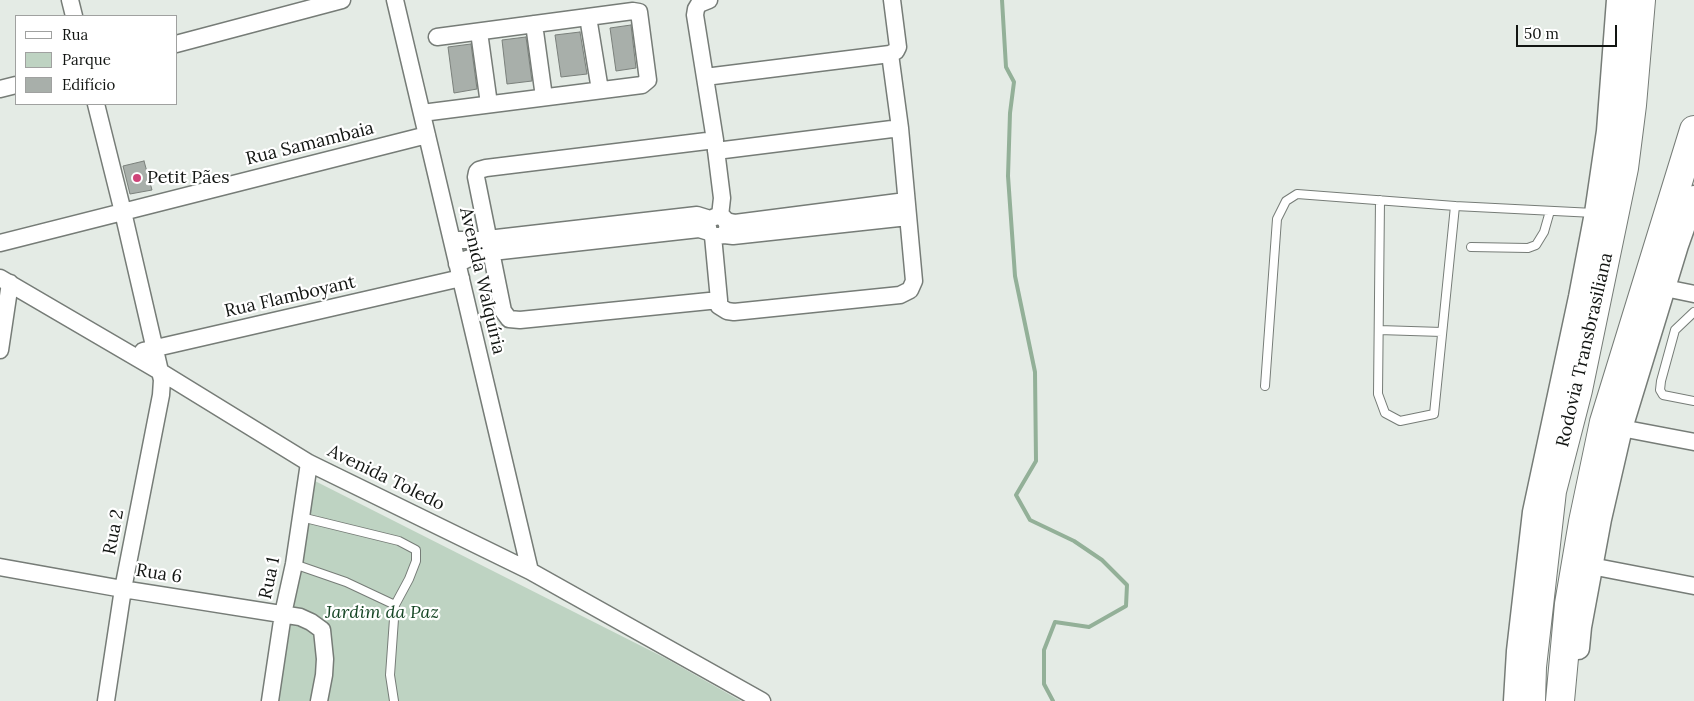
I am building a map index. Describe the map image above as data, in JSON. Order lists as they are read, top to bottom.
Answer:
{
  "streets": {
    "highway": ["Rodovia Transbrasiliana"],
    "street": [
      "Rua Samambaia",
      "Avenida Walquíria",
      "Rua Flamboyant",
      "Avenida Toledo",
      "Rua 2",
      "Rua 6",
      "Rua 1"
    ]
  },
  "crossings": [
    ["Rua Samambaia", "Avenida Walquíria"],
    ["Rua Samambaia", "Rua 2"],
    ["Avenida Walquíria", "Rua Flamboyant"],
    ["Avenida Walquíria", "Avenida Toledo"],
    ["Rua Flamboyant", "Avenida Toledo"],
    ["Rua Flamboyant", "Rua 2"],
    ["Avenida Toledo", "Rua 2"],
    ["Avenida Toledo", "Rua 1"],
    ["Rua 2", "Rua 6"],
    ["Rua 6", "Rua 1"]
  ],
  "parks": ["Jardim da Paz"],
  "places": ["Petit Pães"],
  "legend": ["Rua", "Parque", "Edifício"],
  "scale_bar": "50 m"
}
